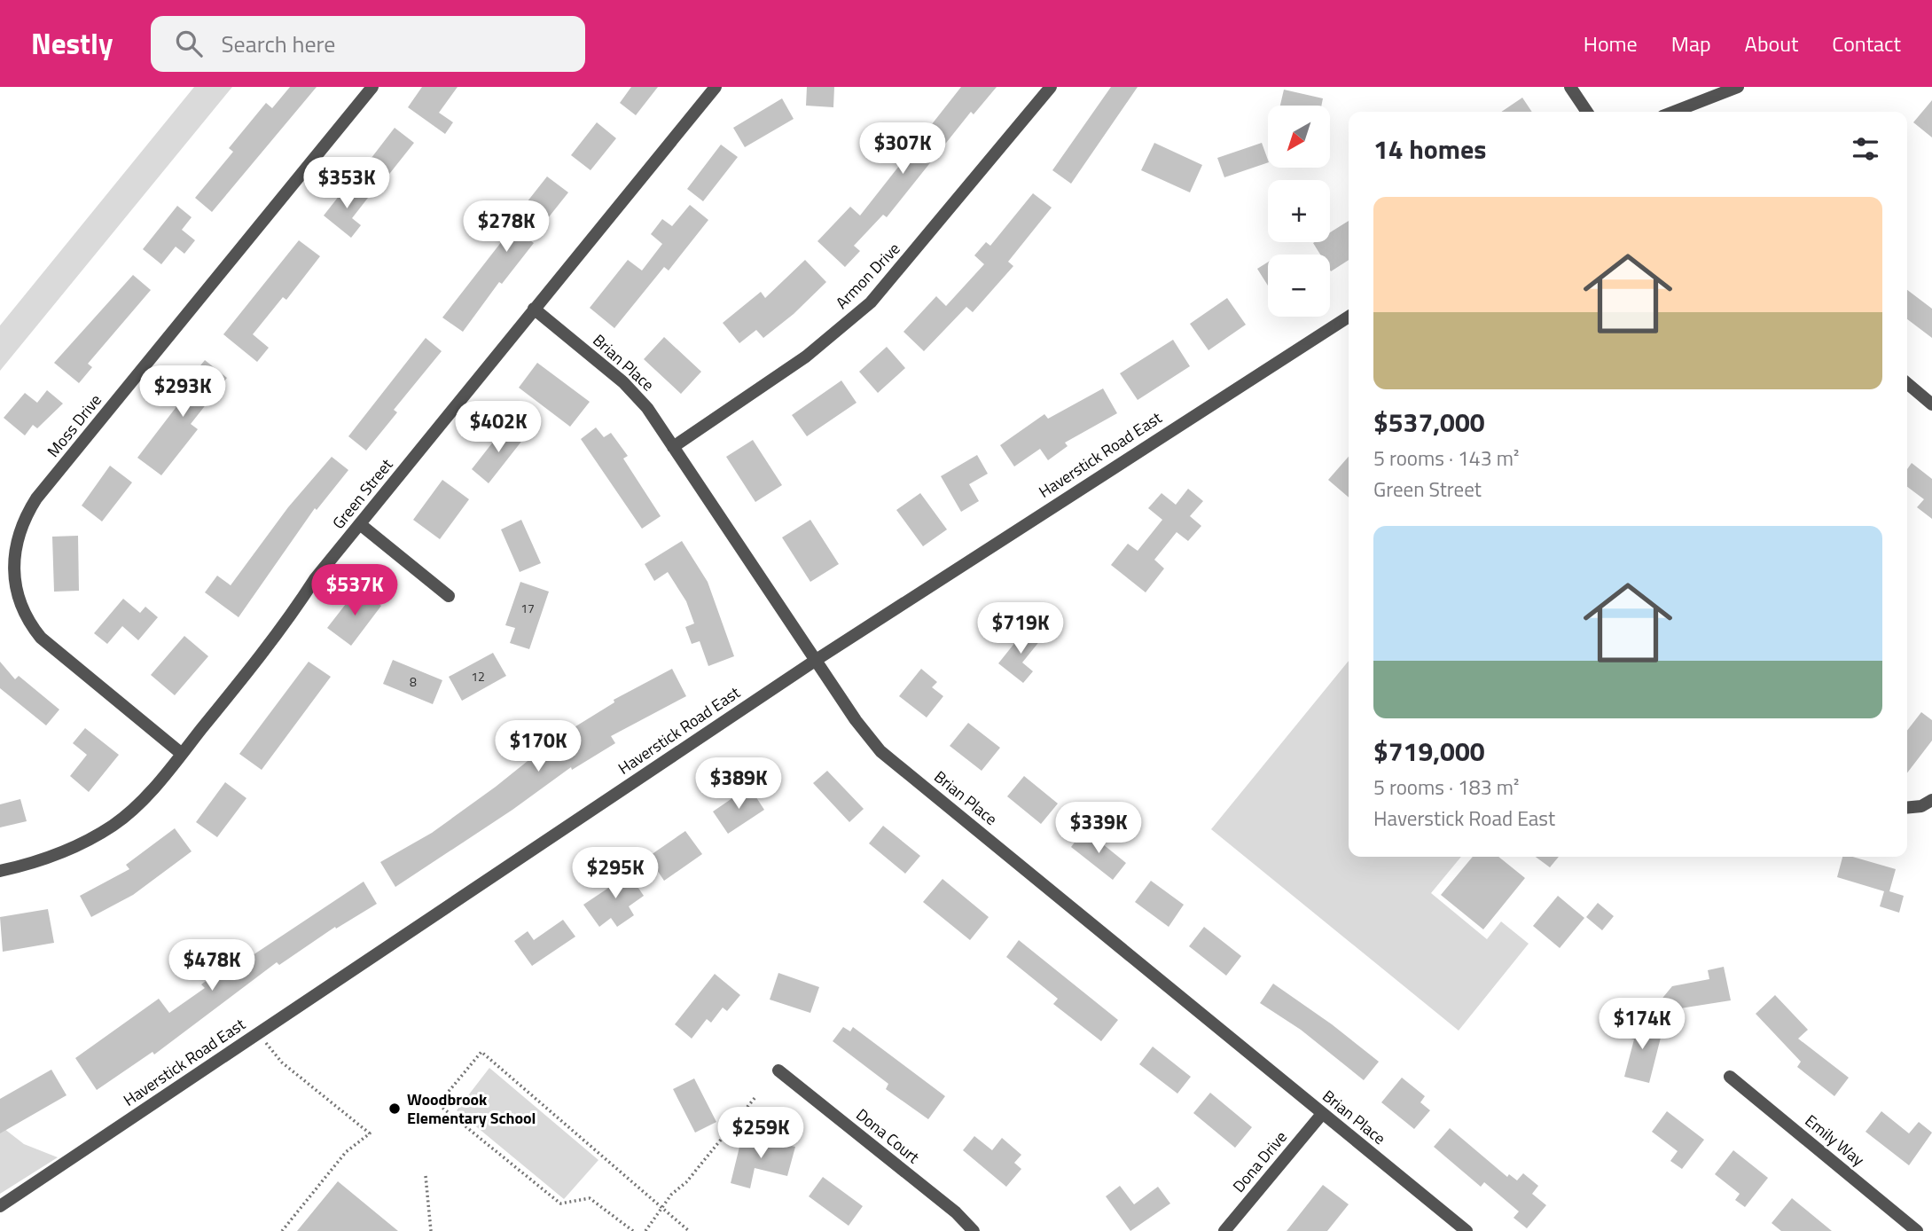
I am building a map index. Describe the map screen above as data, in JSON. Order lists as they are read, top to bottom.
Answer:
{
  "streets": {
    "street": [
      "Armon Drive",
      "Brian Place",
      "Moss Drive",
      "Haverstick Road East",
      "Green Street",
      "Dona Court",
      "Emily Way",
      "Dona Drive"
    ]
  },
  "crossings": [
    ["Armon Drive", "Brian Place"],
    ["Brian Place", "Haverstick Road East"],
    ["Brian Place", "Green Street"],
    ["Brian Place", "Dona Drive"],
    ["Moss Drive", "Green Street"]
  ],
  "places": ["Woodbrook Elementary School"],
  "house_numbers": ["17", "12", "8"],
  "north": "bottom left",
  "page": {
    "header": "Nestly",
    "search": "Search here",
    "nav": [
      "Home",
      "Map",
      "About",
      "Contact"
    ],
    "map_buttons": ["+", "−"],
    "heading": "14 homes",
    "price": [
      "$307K",
      "$353K",
      "$278K",
      "$293K",
      "$402K",
      "$537K",
      "$719K",
      "$170K",
      "$389K",
      "$339K",
      "$295K",
      "$478K",
      "$174K",
      "$259K"
    ],
    "list": [
      {
        "name": "$537,000",
        "note": "5 rooms · 143 m² · Green Street"
      },
      {
        "name": "$719,000",
        "note": "5 rooms · 183 m² · Haverstick Road East"
      }
    ]
  }
}
